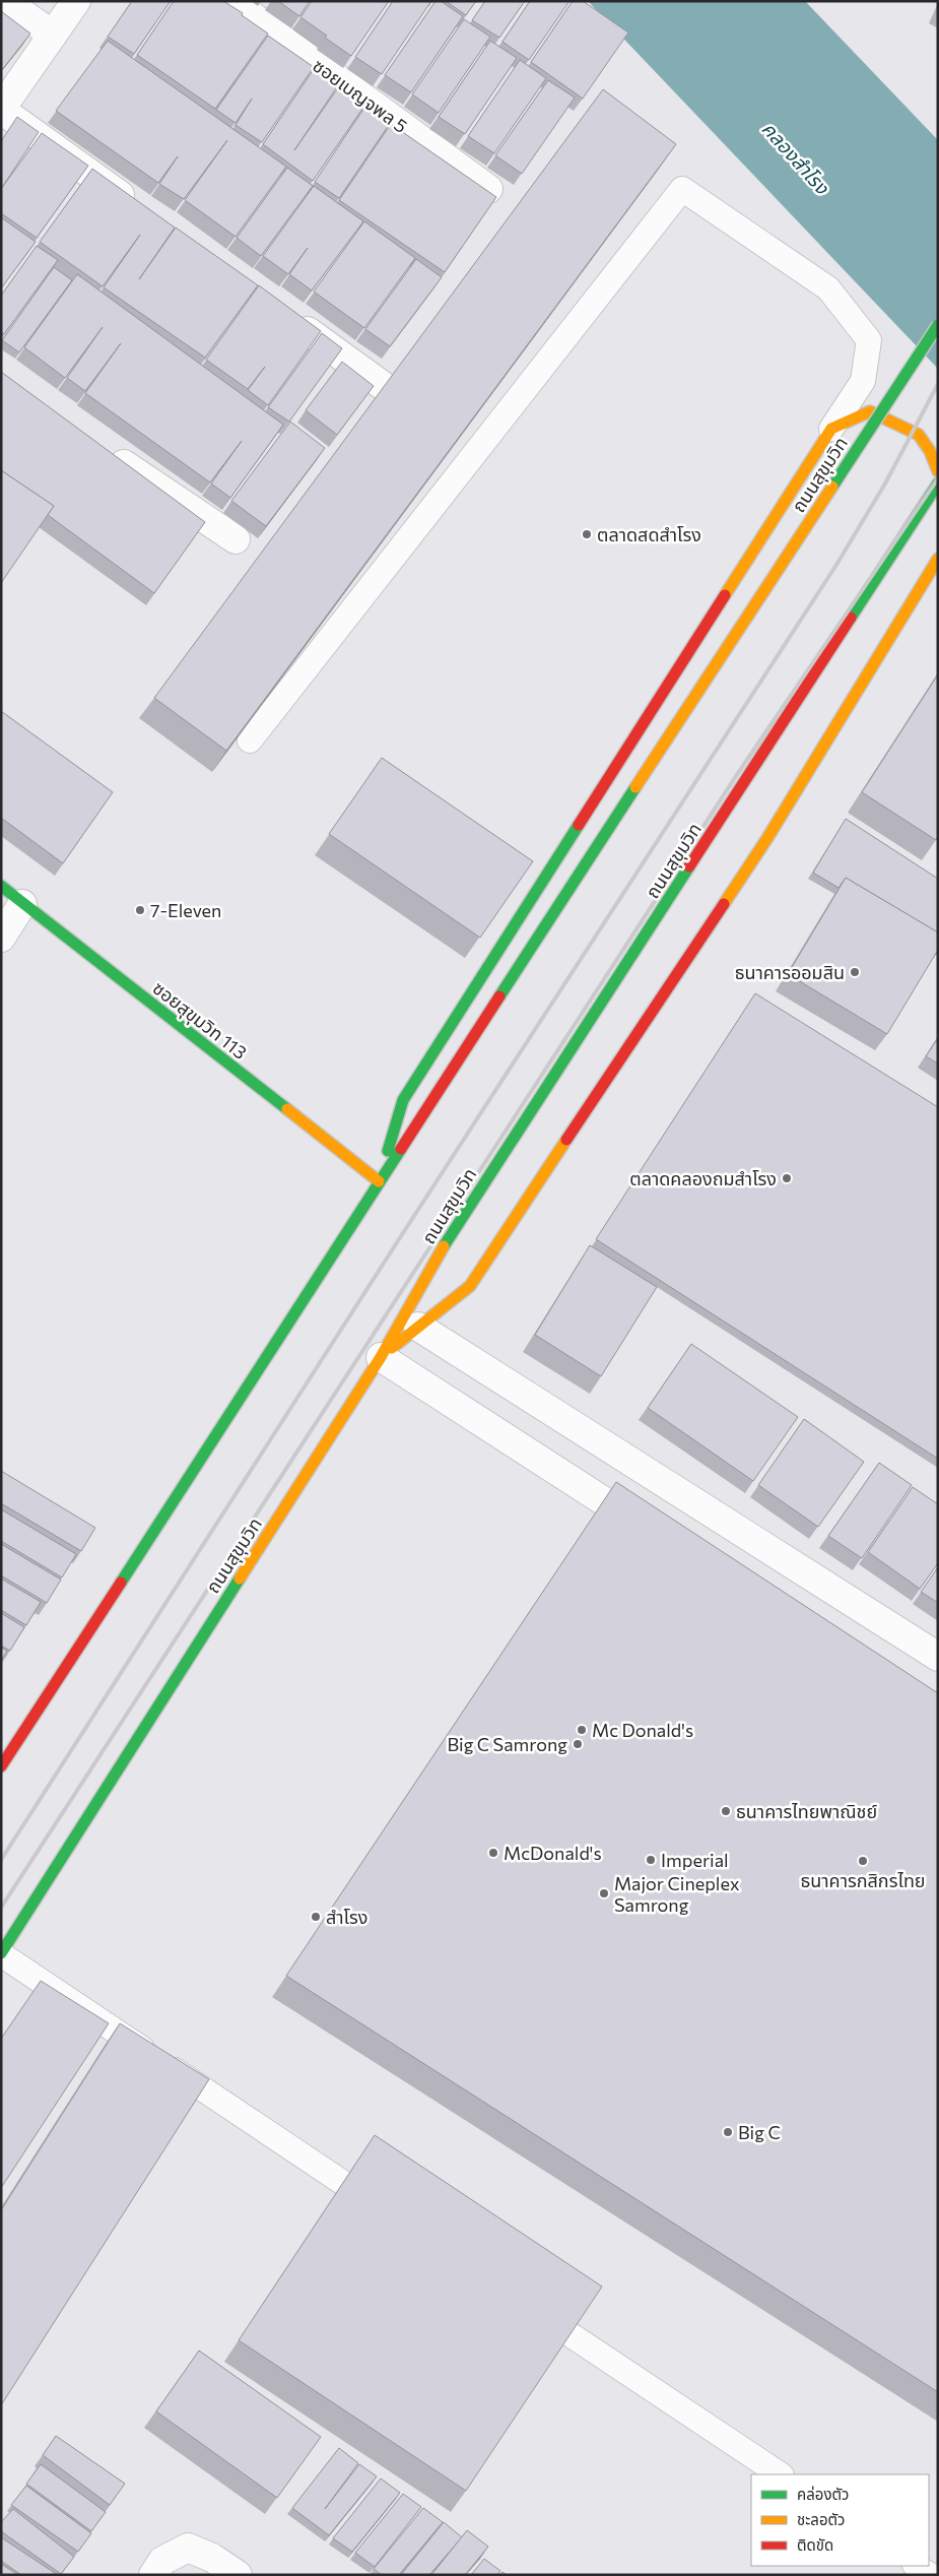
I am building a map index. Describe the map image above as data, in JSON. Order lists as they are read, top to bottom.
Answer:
{
  "streets": {
    "main road": ["ถนนสุขุมวิท", "ซอยสุขุมวิท 113"],
    "street": ["ซอยเบญจพล 5"]
  },
  "crossings": [
    ["ถนนสุขุมวิท", "ซอยสุขุมวิท 113"]
  ],
  "water": ["คลองสำโรง"],
  "places": [
    "ตลาดสดสำโรง",
    "7-Eleven",
    "ธนาคารออมสิน",
    "ตลาดคลองถมสำโรง",
    "Mc Donald's",
    "Big C Samrong",
    "ธนาคารไทยพาณิชย์",
    "McDonald's",
    "Imperial",
    "ธนาคารกสิกรไทย",
    "Major Cineplex Samrong",
    "สำโรง",
    "Big C"
  ],
  "legend": ["คล่องตัว", "ชะลอตัว", "ติดขัด"]
}
